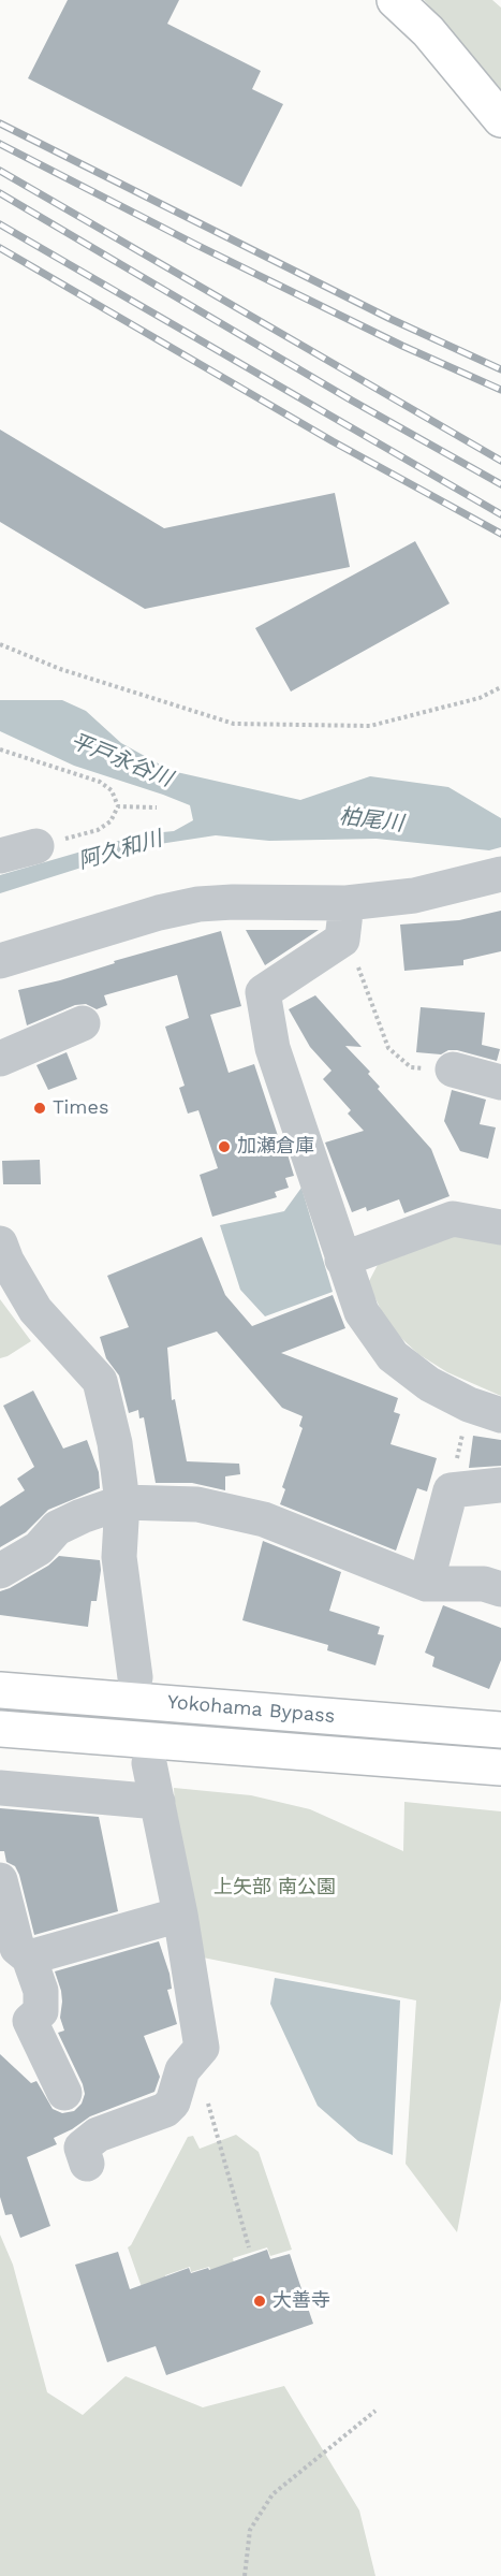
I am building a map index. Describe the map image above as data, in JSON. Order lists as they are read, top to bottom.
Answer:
{
  "streets": {
    "highway": ["Yokohama Bypass"]
  },
  "water": ["平戸永谷川", "柏尾川", "阿久和川"],
  "parks": ["上矢部 南公園"],
  "places": ["Times", "加瀬倉庫", "大善寺"]
}
